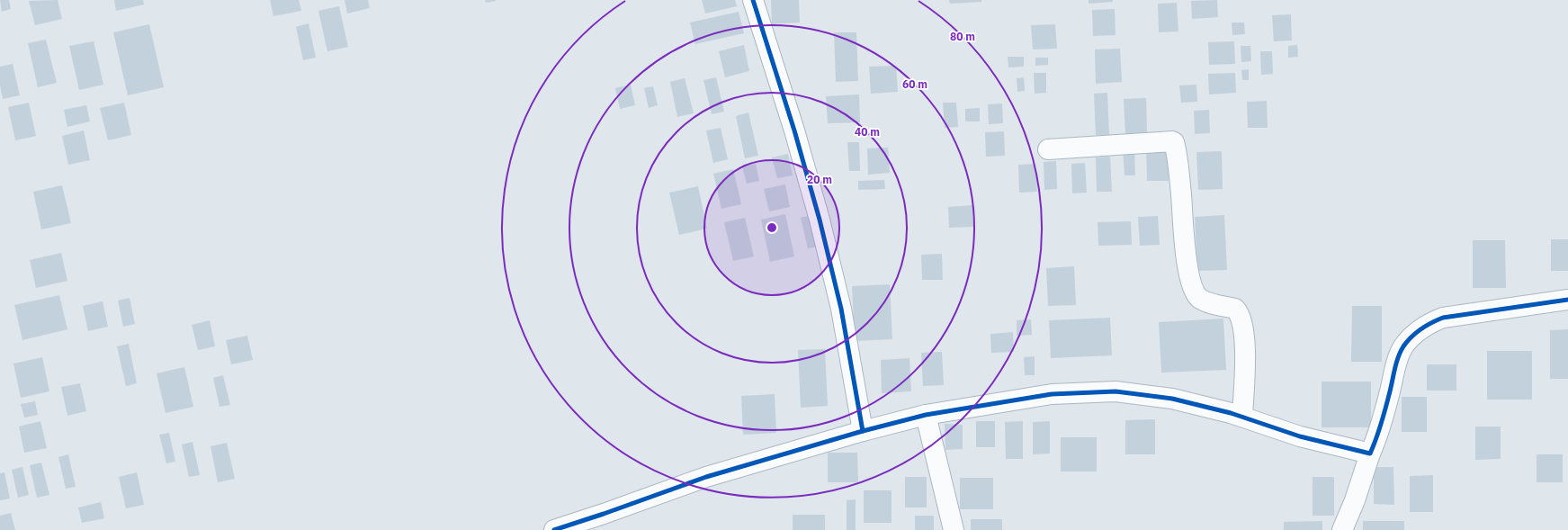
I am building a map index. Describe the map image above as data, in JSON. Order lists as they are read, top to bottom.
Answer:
{
  "rings": [
    "80 m",
    "60 m",
    "40 m",
    "20 m"
  ]
}
